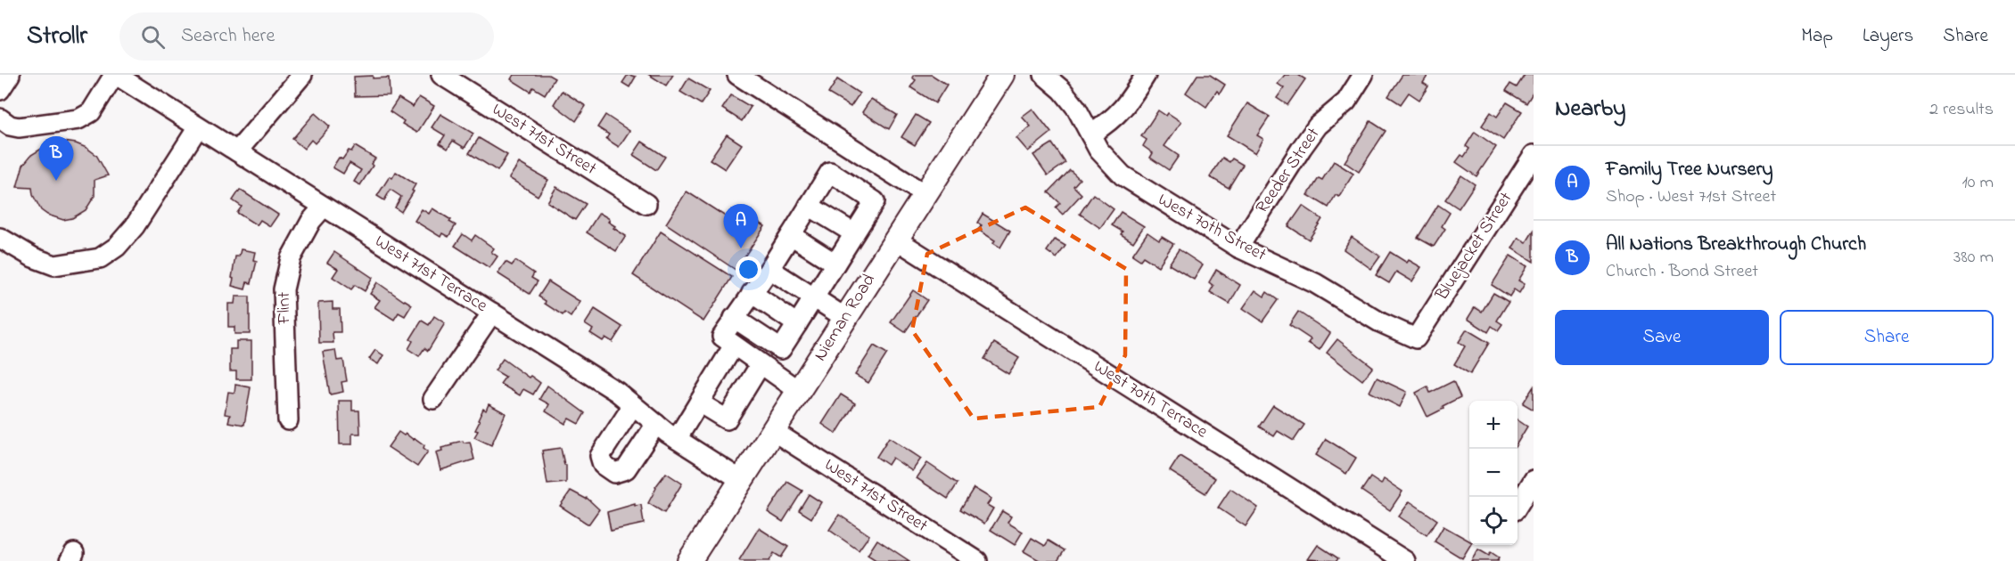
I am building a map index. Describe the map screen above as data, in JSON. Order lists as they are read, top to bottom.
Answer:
{
  "streets": {
    "main road": ["Nieman Road"],
    "street": [
      "West 71st Street",
      "Reeder Street",
      "West 70th Street",
      "Bluejacket Street",
      "West 71st Terrace",
      "Flint",
      "West 70th Terrace"
    ]
  },
  "crossings": [
    ["West 71st Street", "Nieman Road"],
    ["Reeder Street", "West 70th Street"],
    ["West 70th Street", "Bluejacket Street"],
    ["West 71st Terrace", "Flint"],
    ["West 71st Terrace", "Nieman Road"],
    ["Nieman Road", "West 70th Terrace"]
  ],
  "page": {
    "header": "Strollr",
    "search": "Search here",
    "nav": ["Map", "Layers", "Share"],
    "heading": ["Nearby", "2 results"],
    "pins": ["B", "A"],
    "list": [
      {
        "mark": "A",
        "name": "Family Tree Nursery",
        "note": "Shop · West 71st Street",
        "value": "10 m"
      },
      {
        "mark": "B",
        "name": "All Nations Breakthrough Church",
        "note": "Church · Bond Street",
        "value": "380 m"
      }
    ],
    "buttons": ["Save", "Share"],
    "map_buttons": ["+", "−"]
  }
}
